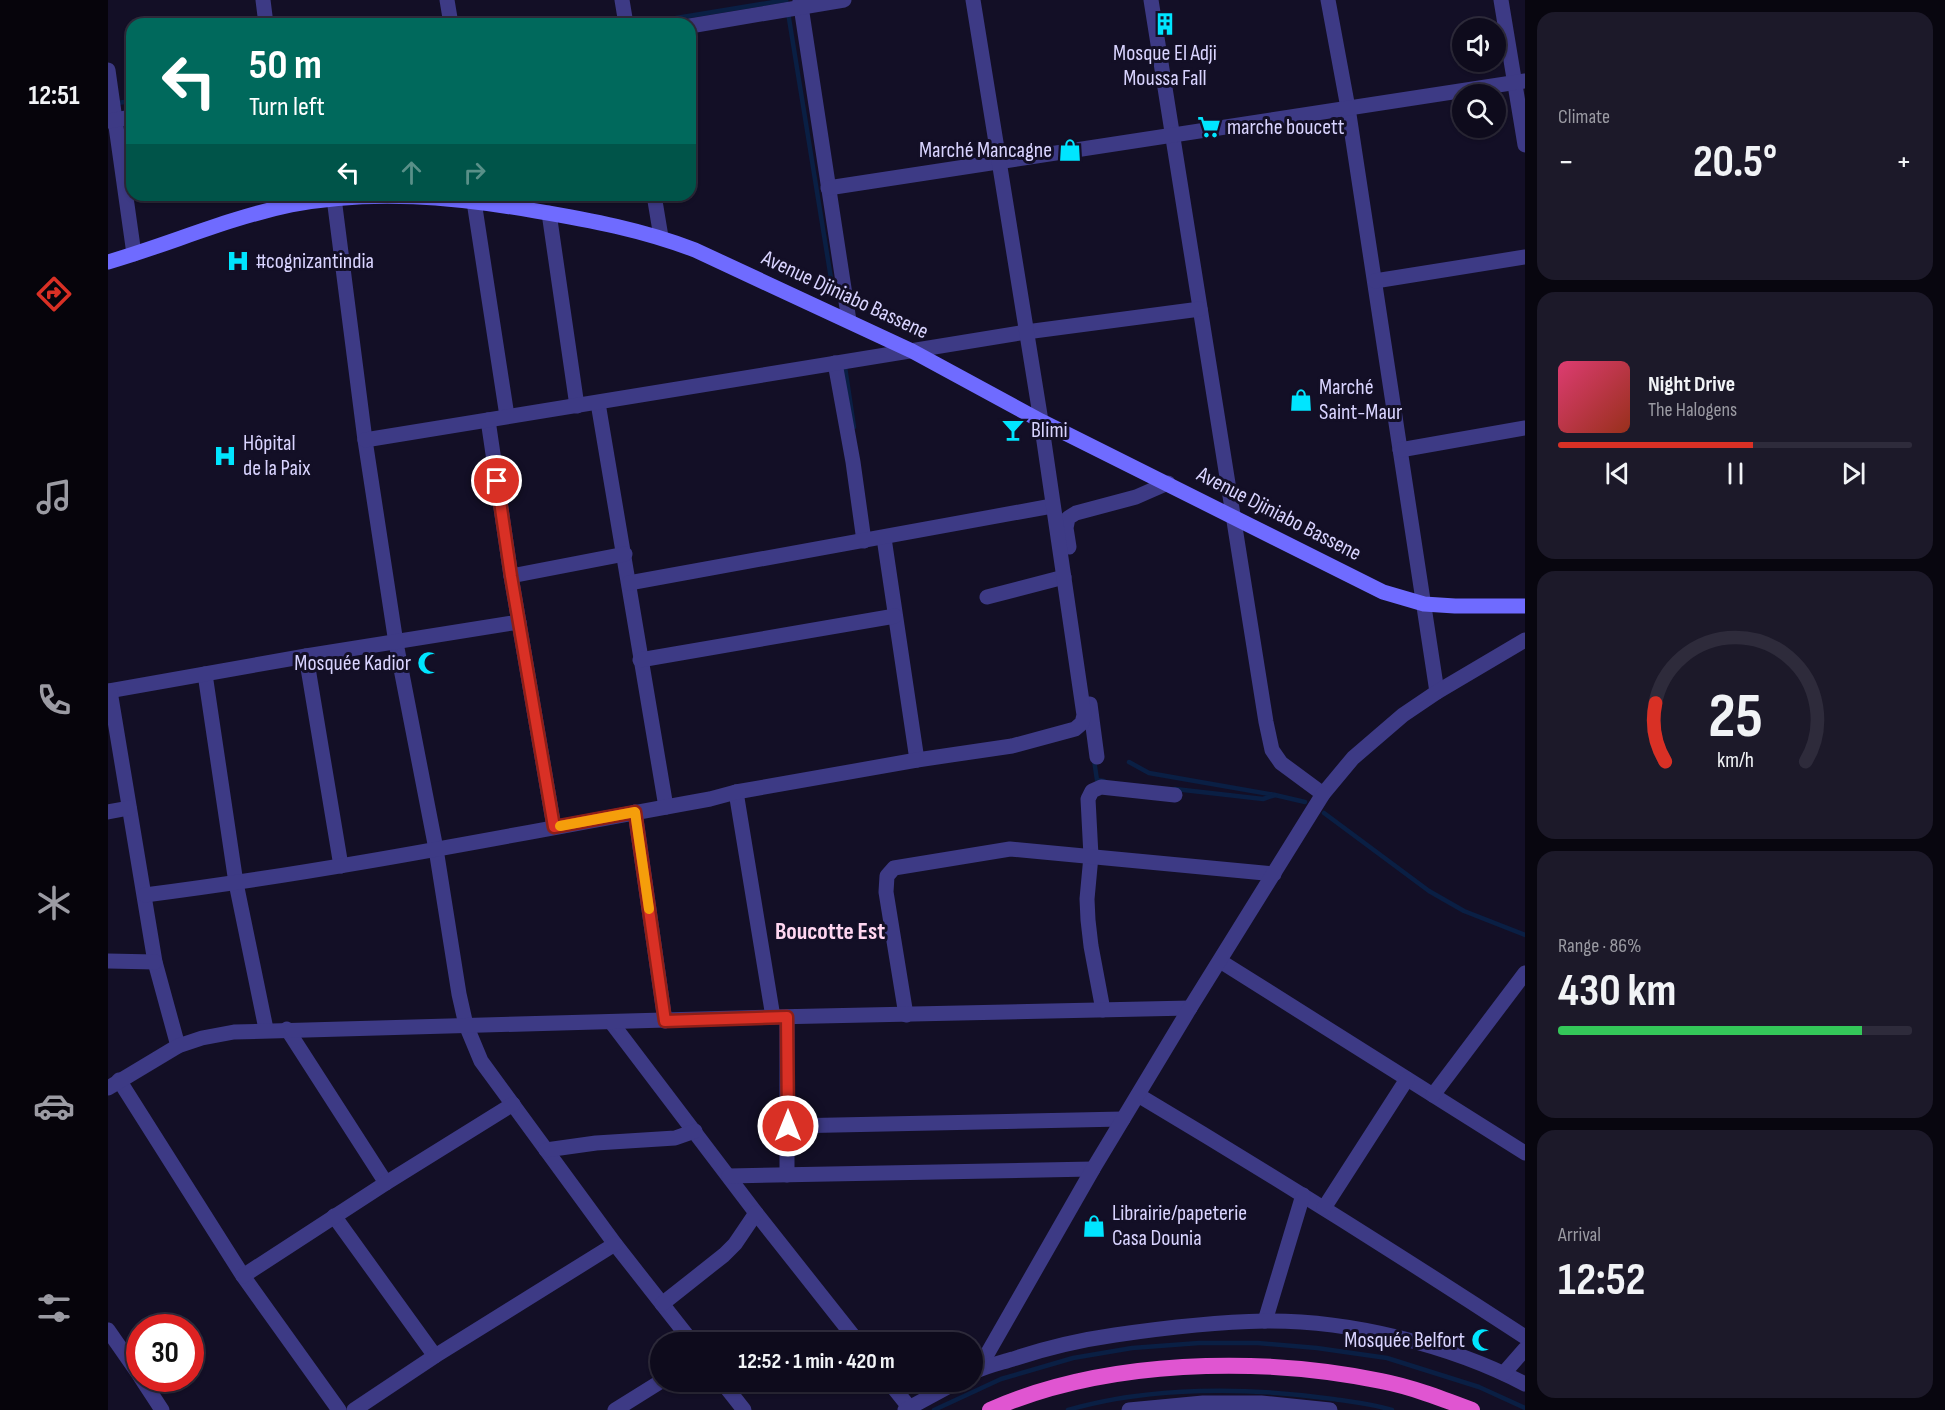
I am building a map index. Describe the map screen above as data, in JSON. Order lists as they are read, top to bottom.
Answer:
{
  "streets": {
    "main road": ["Avenue Djiniabo Bassene"]
  },
  "districts": ["Boucotte Est"],
  "places": {
    "building": ["Mosque El Adji Moussa Fall"],
    "supermarket": ["marche boucett"],
    "shop": ["Marché Mancagne", "Marché Saint-Maur", "Librairie/papeterie Casa Dounia"],
    "hospital": ["#cognizantindia", "Hôpital de la Paix"],
    "bar": ["Blimi"],
    "mosque": ["Mosquée Kadior", "Mosquée Belfort"]
  },
  "page": {
    "tabs": "12:51",
    "tile": [
      "Climate",
      ["Range · 86%", "430 km"],
      ["Arrival", "12:52"]
    ],
    "turn": ["50 m", "Turn left"],
    "heat": ["−", "20.5°", "+"],
    "song": ["Night Drive", "The Halogens"],
    "limit": "30",
    "trip": "12:52 · 1 min · 420 m",
    "gauge": ["25", "km/h"]
  }
}
